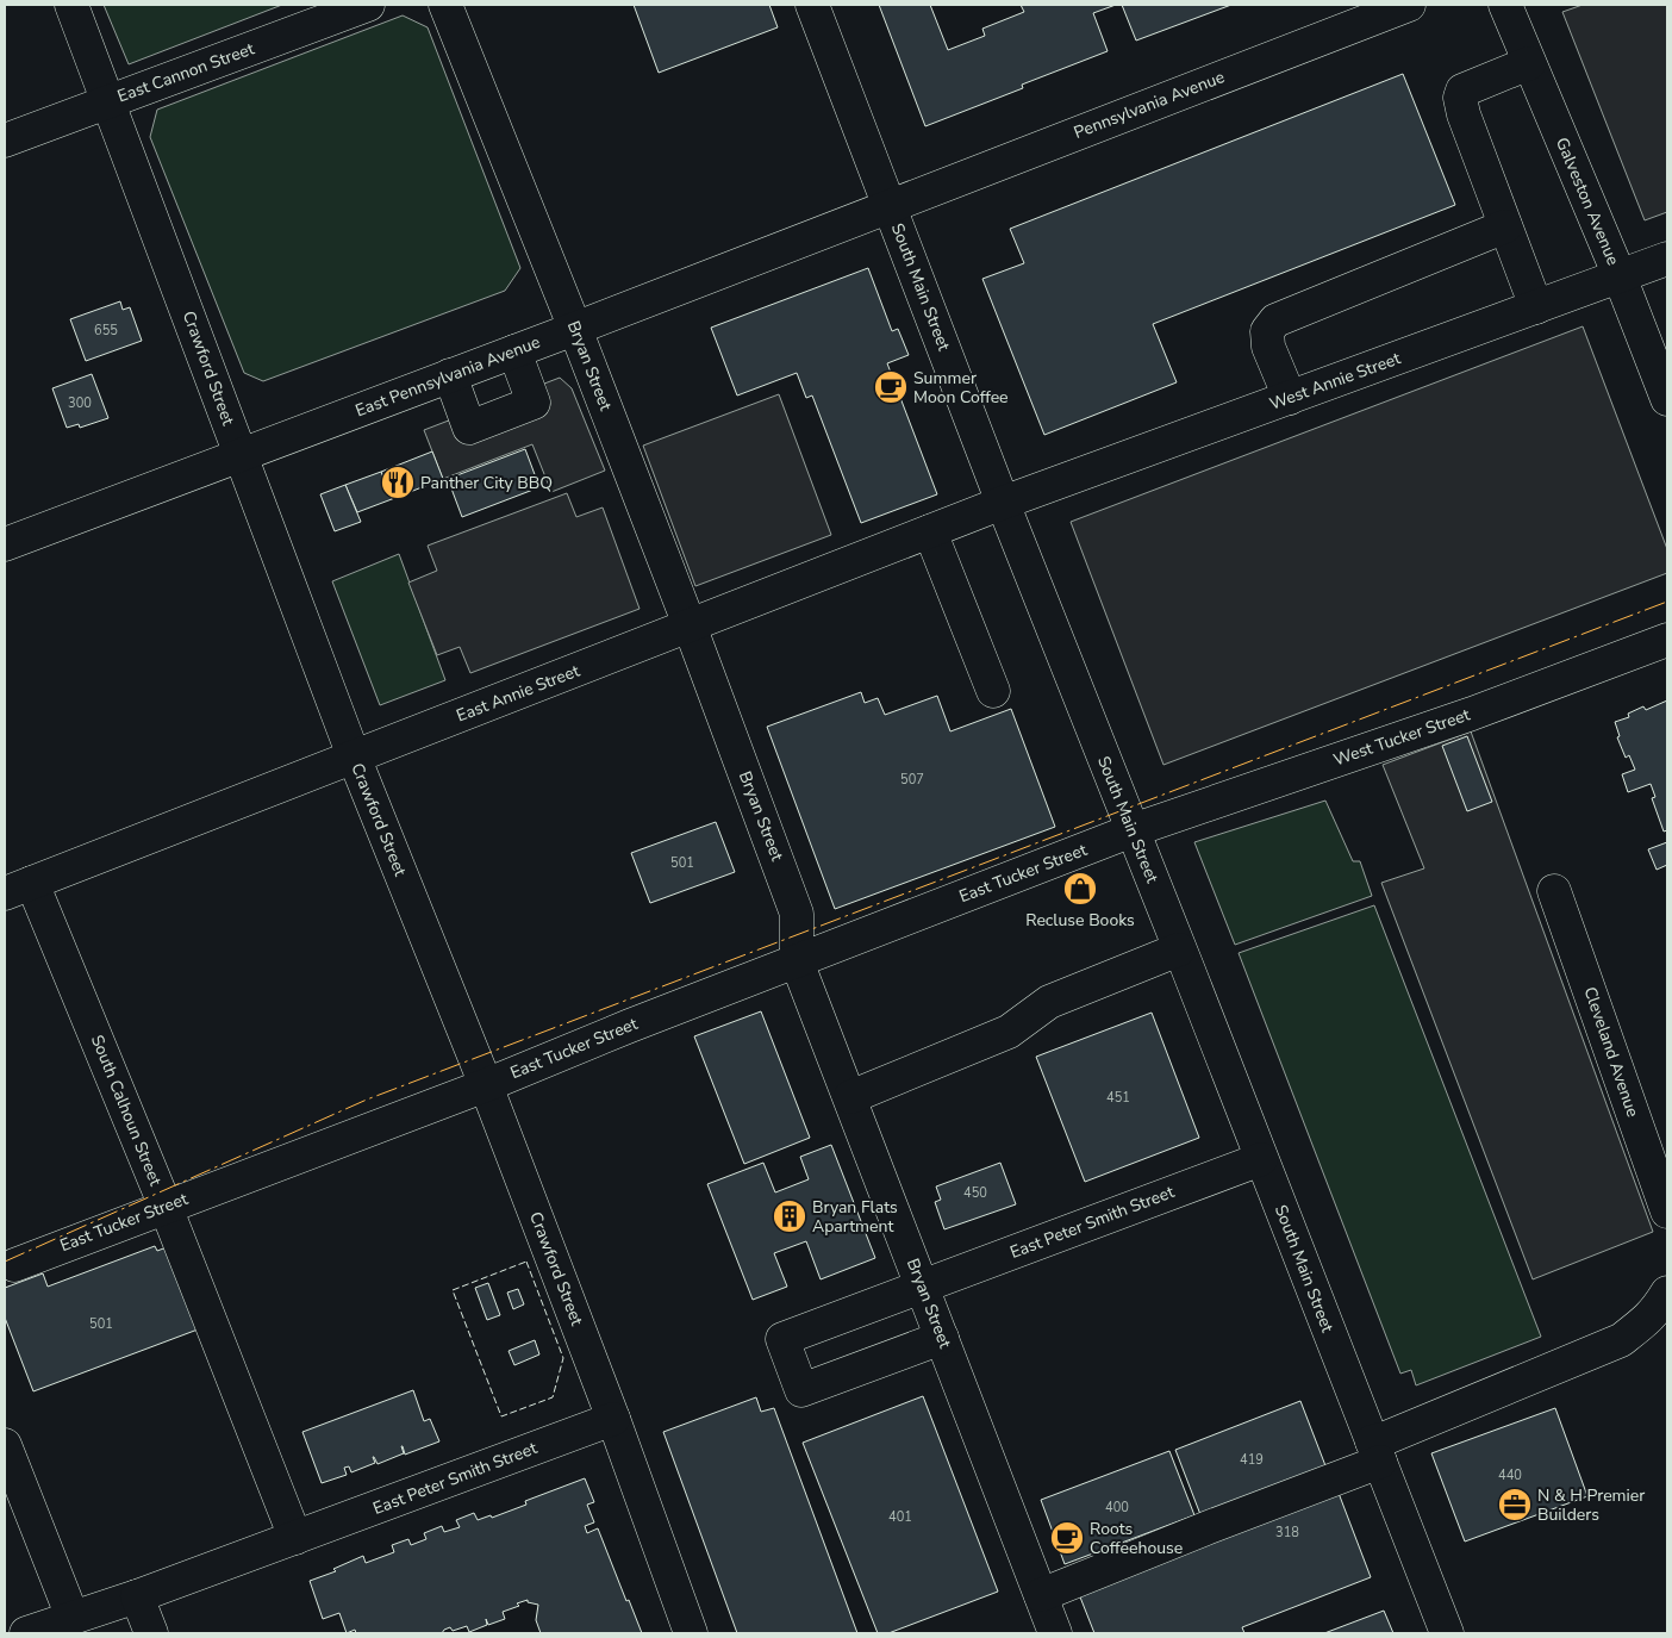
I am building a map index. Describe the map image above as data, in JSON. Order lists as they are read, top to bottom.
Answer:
{
  "streets": {
    "street": [
      "East Cannon Street",
      "Pennsylvania Avenue",
      "Galveston Avenue",
      "South Main Street",
      "Bryan Street",
      "Crawford Street",
      "East Pennsylvania Avenue",
      "West Annie Street",
      "East Annie Street",
      "West Tucker Street",
      "East Tucker Street",
      "Cleveland Avenue",
      "South Calhoun Street",
      "East Peter Smith Street"
    ]
  },
  "crossings": [
    ["East Cannon Street", "Crawford Street"],
    ["Pennsylvania Avenue", "South Main Street"],
    ["Pennsylvania Avenue", "East Pennsylvania Avenue"],
    ["Galveston Avenue", "West Annie Street"],
    ["South Main Street", "East Pennsylvania Avenue"],
    ["South Main Street", "West Annie Street"],
    ["South Main Street", "East Annie Street"],
    ["South Main Street", "West Tucker Street"],
    ["South Main Street", "East Tucker Street"],
    ["South Main Street", "East Peter Smith Street"],
    ["Bryan Street", "East Pennsylvania Avenue"],
    ["Bryan Street", "East Annie Street"],
    ["Bryan Street", "East Tucker Street"],
    ["Bryan Street", "East Peter Smith Street"],
    ["Crawford Street", "East Pennsylvania Avenue"],
    ["Crawford Street", "East Annie Street"],
    ["Crawford Street", "East Tucker Street"],
    ["Crawford Street", "East Peter Smith Street"],
    ["West Annie Street", "East Annie Street"],
    ["East Annie Street", "South Calhoun Street"],
    ["West Tucker Street", "East Tucker Street"],
    ["East Tucker Street", "South Calhoun Street"],
    ["South Calhoun Street", "East Peter Smith Street"]
  ],
  "places": {
    "cafe": ["Summer Moon Coffee", "Roots Coffeehouse"],
    "restaurant": ["Panther City BBQ"],
    "shop": ["Recluse Books"],
    "building": ["Bryan Flats Apartment"],
    "office": ["N & H Premier Builders"]
  },
  "house_numbers": [
    "655",
    "300",
    "507",
    "501",
    "451",
    "450",
    "501",
    "419",
    "440",
    "400",
    "401",
    "318"
  ]
}
